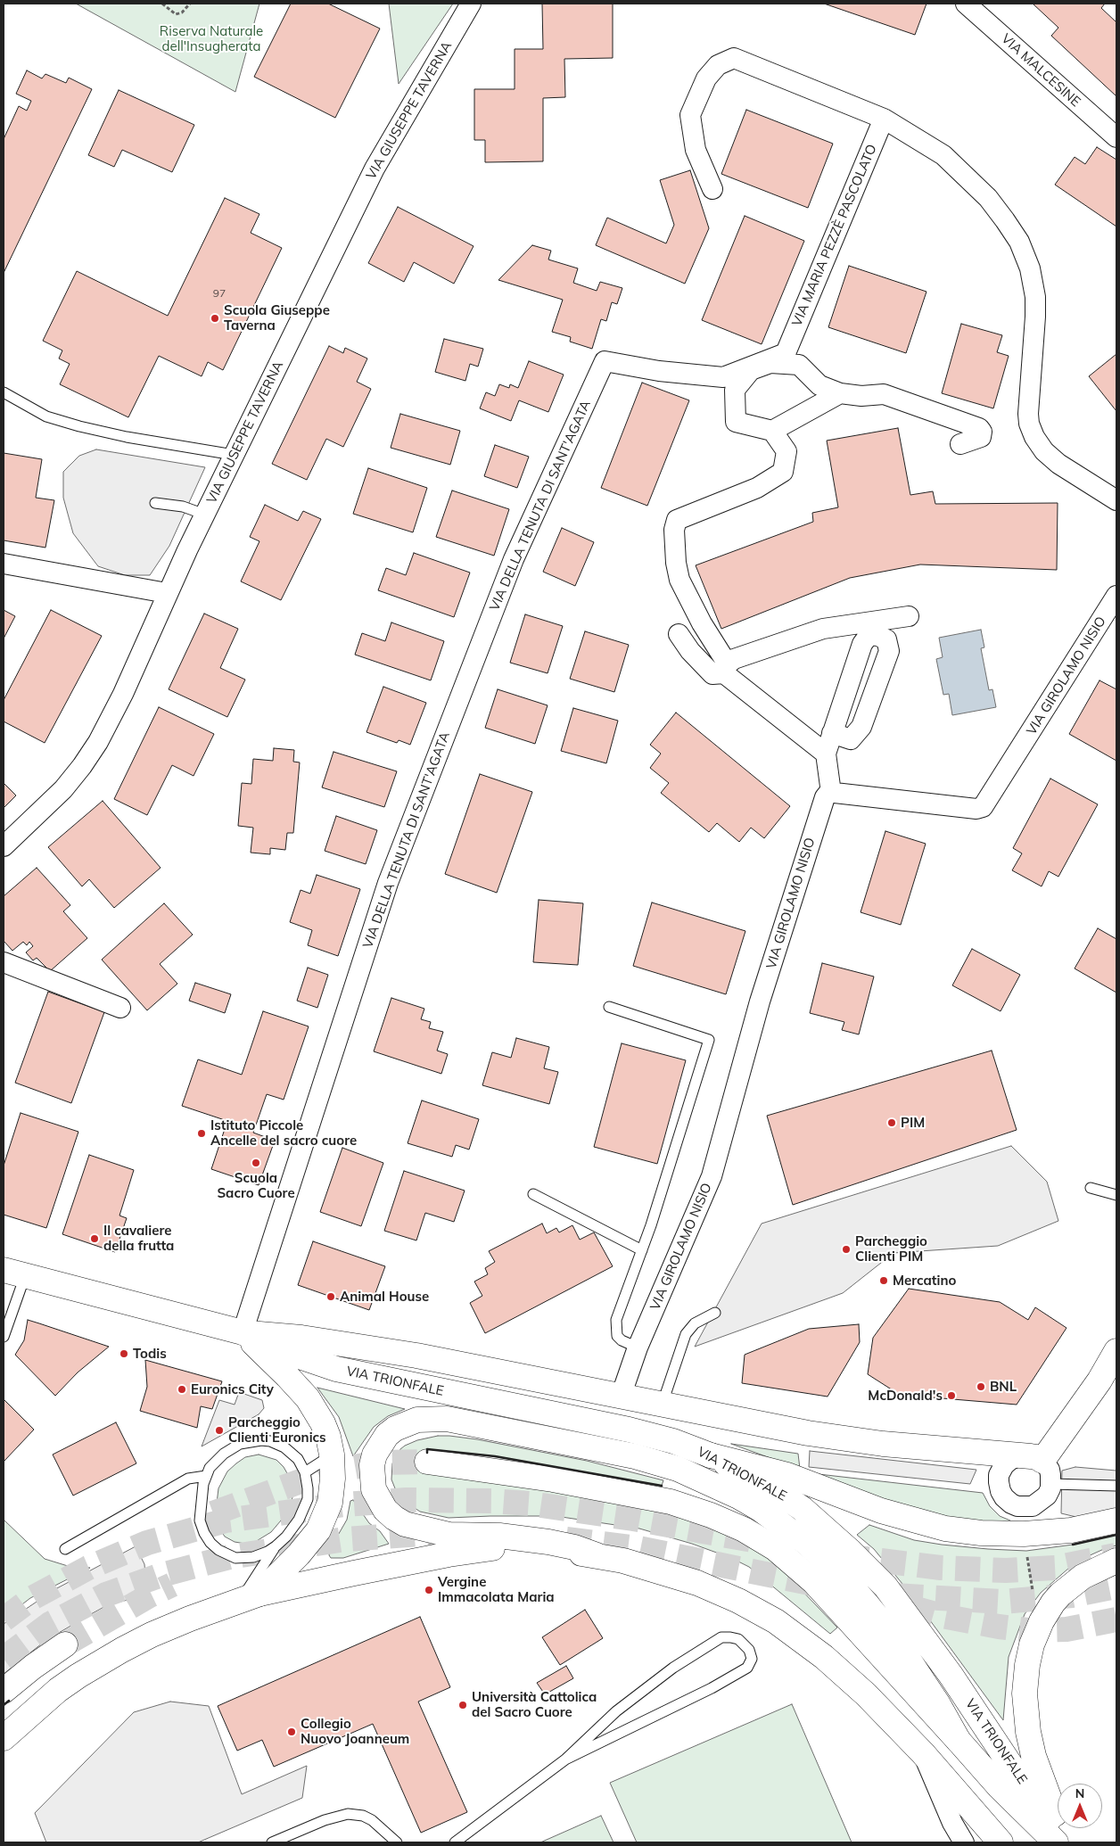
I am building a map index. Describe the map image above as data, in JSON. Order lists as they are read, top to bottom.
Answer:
{
  "streets": {
    "main road": ["VIA TRIONFALE"],
    "street": [
      "VIA MALCESINE",
      "VIA GIUSEPPE TAVERNA",
      "VIA MARIA PEZZÈ PASCOLATO",
      "VIA DELLA TENUTA DI SANT'AGATA",
      "VIA GIROLAMO NISIO"
    ]
  },
  "crossings": [
    ["VIA MARIA PEZZÈ PASCOLATO", "VIA DELLA TENUTA DI SANT'AGATA"],
    ["VIA DELLA TENUTA DI SANT'AGATA", "VIA TRIONFALE"],
    ["VIA GIROLAMO NISIO", "VIA TRIONFALE"]
  ],
  "parks": ["Riserva Naturale dell'Insugherata"],
  "places": [
    "Scuola Giuseppe Taverna",
    "PIM",
    "Istituto Piccole Ancelle del sacro cuore",
    "Scuola Sacro Cuore",
    "Il cavaliere della frutta",
    "Parcheggio Clienti PIM",
    "Mercatino",
    "Animal House",
    "Todis",
    "BNL",
    "Euronics City",
    "McDonald's",
    "Parcheggio Clienti Euronics",
    "Vergine Immacolata Maria",
    "Università Cattolica del Sacro Cuore",
    "Collegio Nuovo Joanneum"
  ],
  "house_numbers": ["97"],
  "north": "top"
}
